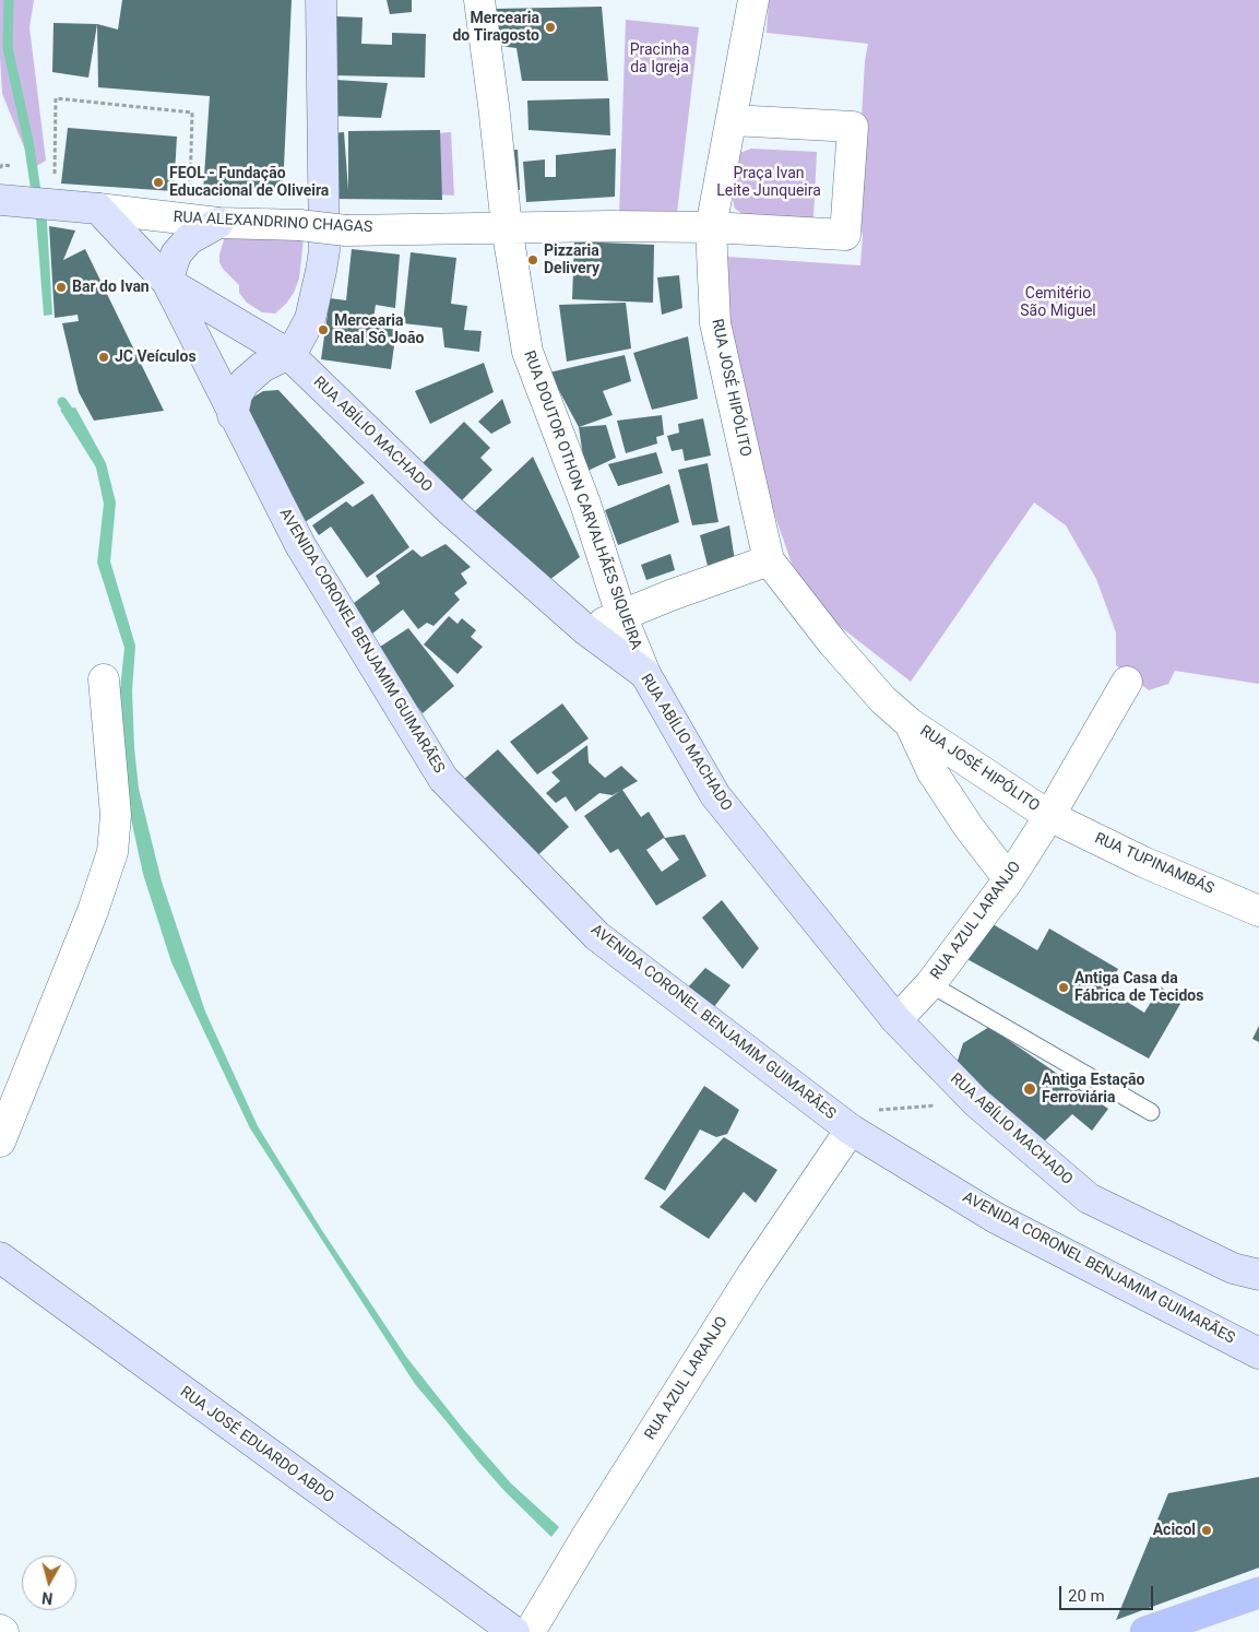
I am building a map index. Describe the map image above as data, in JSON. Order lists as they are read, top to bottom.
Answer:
{
  "streets": {
    "street": [
      "RUA ALEXANDRINO CHAGAS",
      "RUA JOSÉ HIPÓLITO",
      "RUA ABÍLIO MACHADO",
      "RUA DOUTOR OTHON CARVALHÃES SIQUEIRA",
      "AVENIDA CORONEL BENJAMIM GUIMARÃES",
      "RUA TUPINAMBÁS",
      "RUA AZUL LARANJO",
      "RUA JOSÉ EDUARDO ABDO"
    ]
  },
  "crossings": [
    ["RUA ALEXANDRINO CHAGAS", "RUA JOSÉ HIPÓLITO"],
    ["RUA ALEXANDRINO CHAGAS", "RUA DOUTOR OTHON CARVALHÃES SIQUEIRA"],
    ["RUA ALEXANDRINO CHAGAS", "AVENIDA CORONEL BENJAMIM GUIMARÃES"],
    ["RUA JOSÉ HIPÓLITO", "RUA TUPINAMBÁS"],
    ["RUA JOSÉ HIPÓLITO", "RUA AZUL LARANJO"],
    ["RUA ABÍLIO MACHADO", "RUA DOUTOR OTHON CARVALHÃES SIQUEIRA"],
    ["RUA ABÍLIO MACHADO", "AVENIDA CORONEL BENJAMIM GUIMARÃES"],
    ["RUA ABÍLIO MACHADO", "RUA AZUL LARANJO"],
    ["AVENIDA CORONEL BENJAMIM GUIMARÃES", "RUA AZUL LARANJO"],
    ["RUA TUPINAMBÁS", "RUA AZUL LARANJO"]
  ],
  "parks": ["Pracinha da Igreja", "Praça Ivan Leite Junqueira", "Cemitério São Miguel"],
  "places": [
    "Mercearia do Tiragosto",
    "FEOL - Fundação Educacional de Oliveira",
    "Pizzaria Delivery",
    "Bar do Ivan",
    "Mercearia Real Sô João",
    "JC Veículos",
    "Antiga Casa da Fábrica de Tecidos",
    "Antiga Estação Ferroviária",
    "Acicol"
  ],
  "scale_bar": "20 m",
  "north": "bottom"
}
